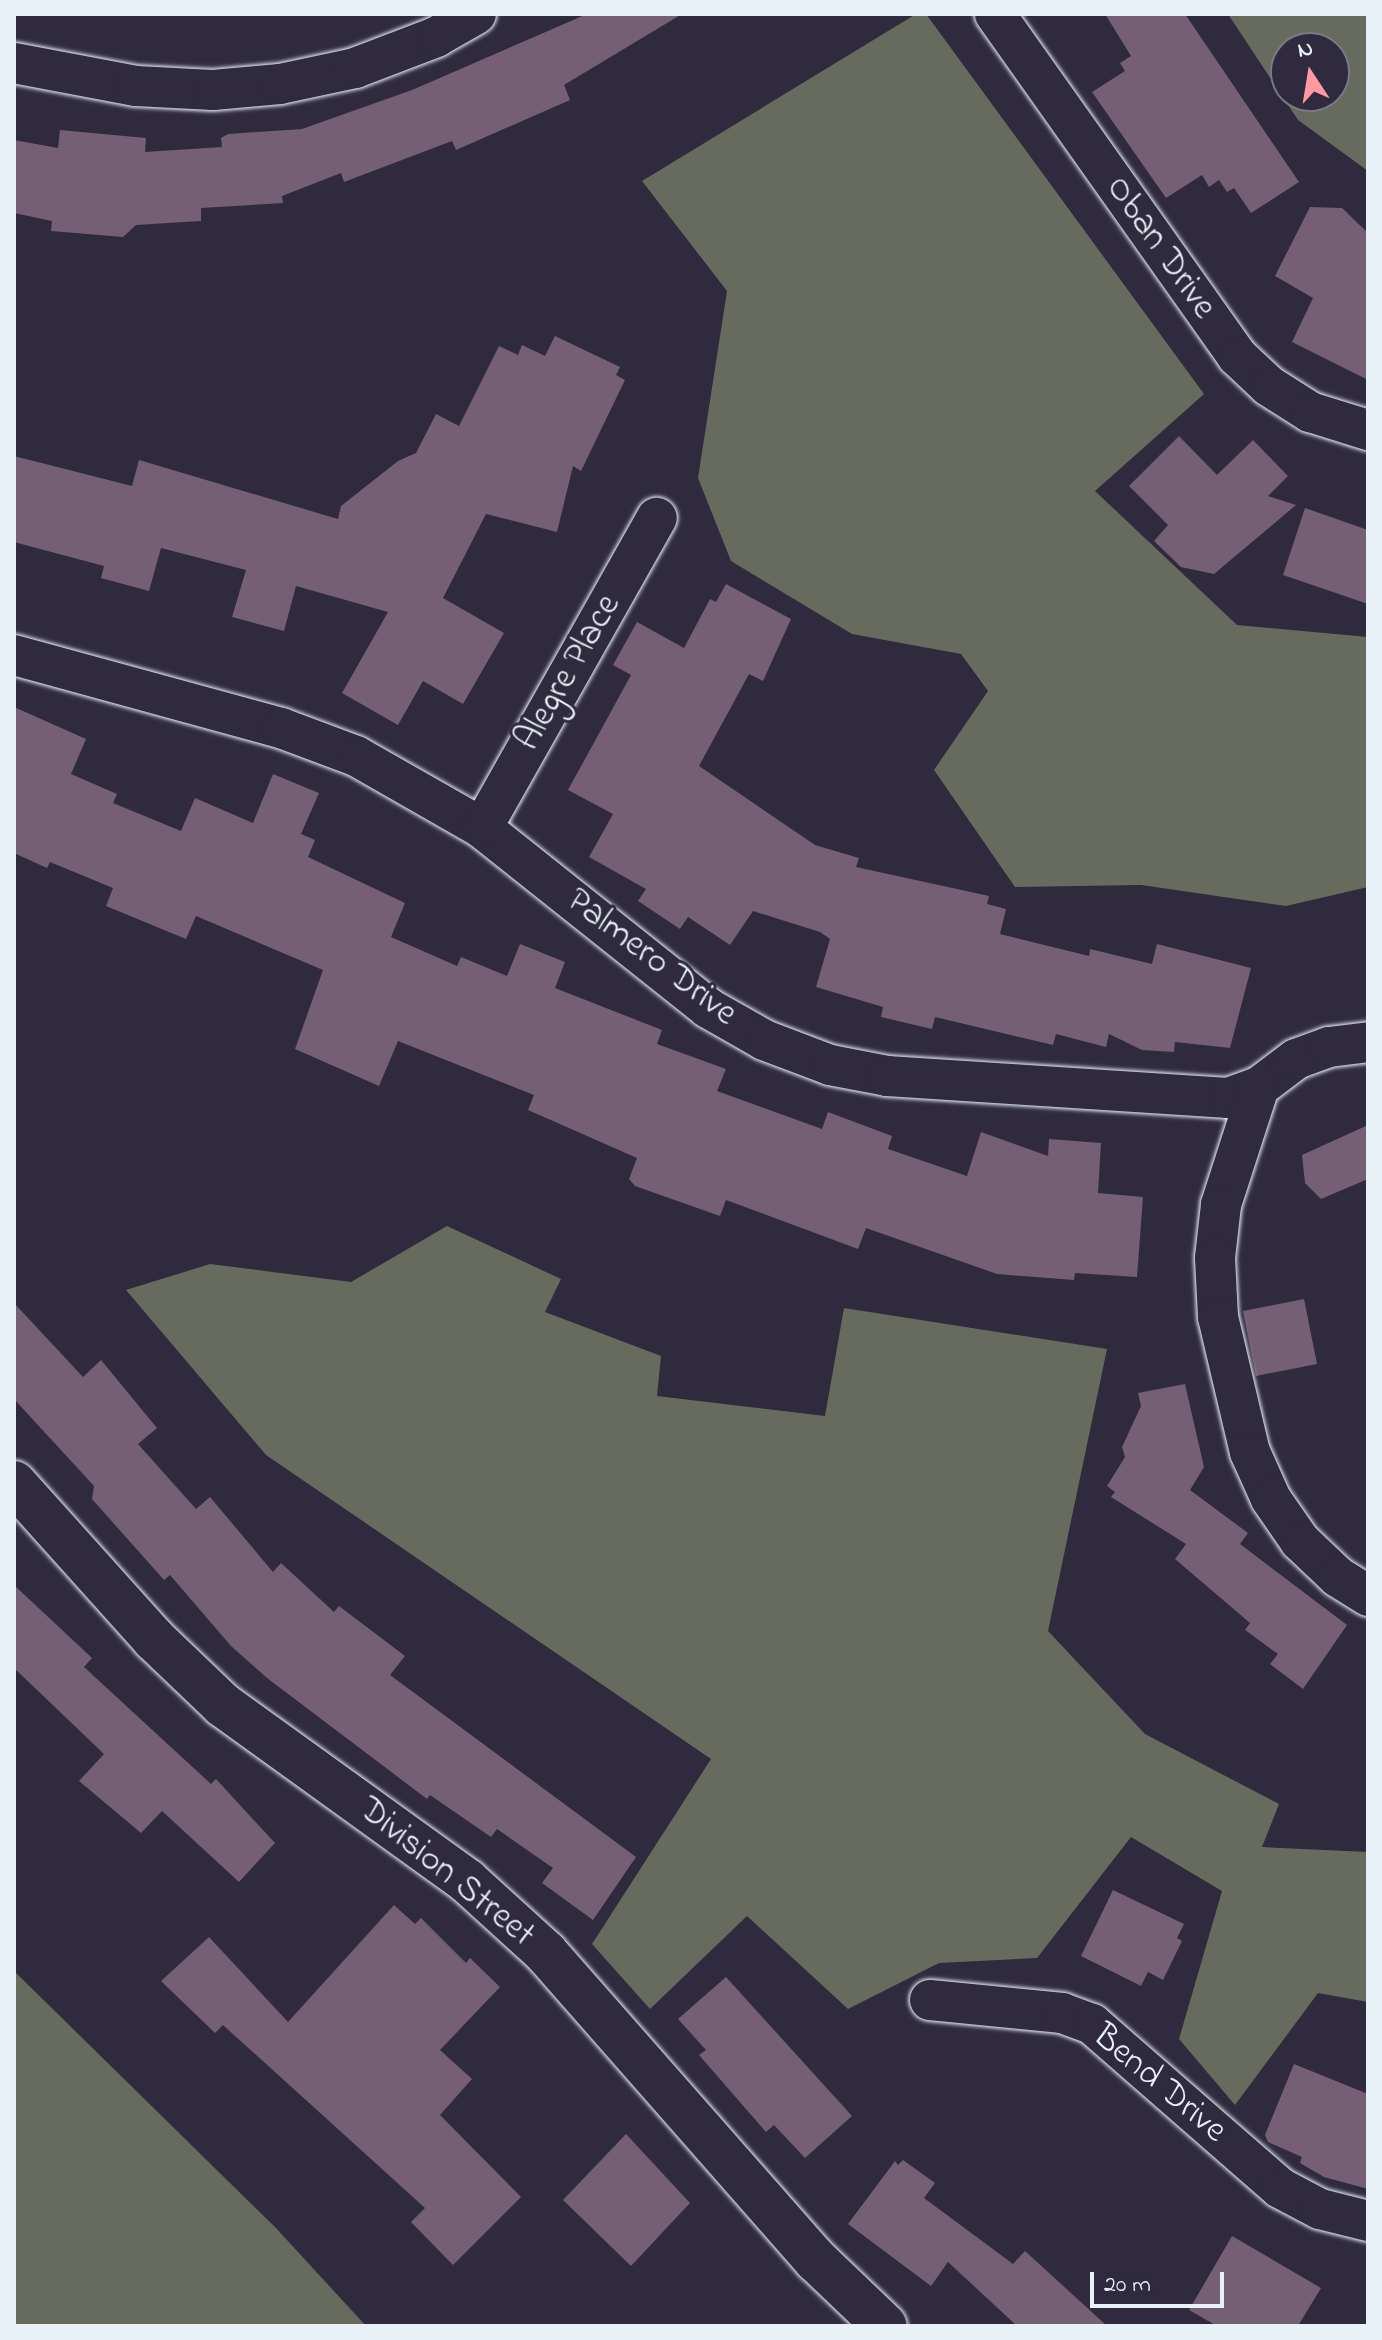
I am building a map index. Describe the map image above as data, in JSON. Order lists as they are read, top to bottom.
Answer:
{
  "streets": {
    "street": [
      "Oban Drive",
      "Alegre Place",
      "Palmero Drive",
      "Division Street",
      "Bend Drive"
    ]
  },
  "crossings": [
    ["Alegre Place", "Palmero Drive"]
  ],
  "scale_bar": "20 m",
  "north": "top"
}
